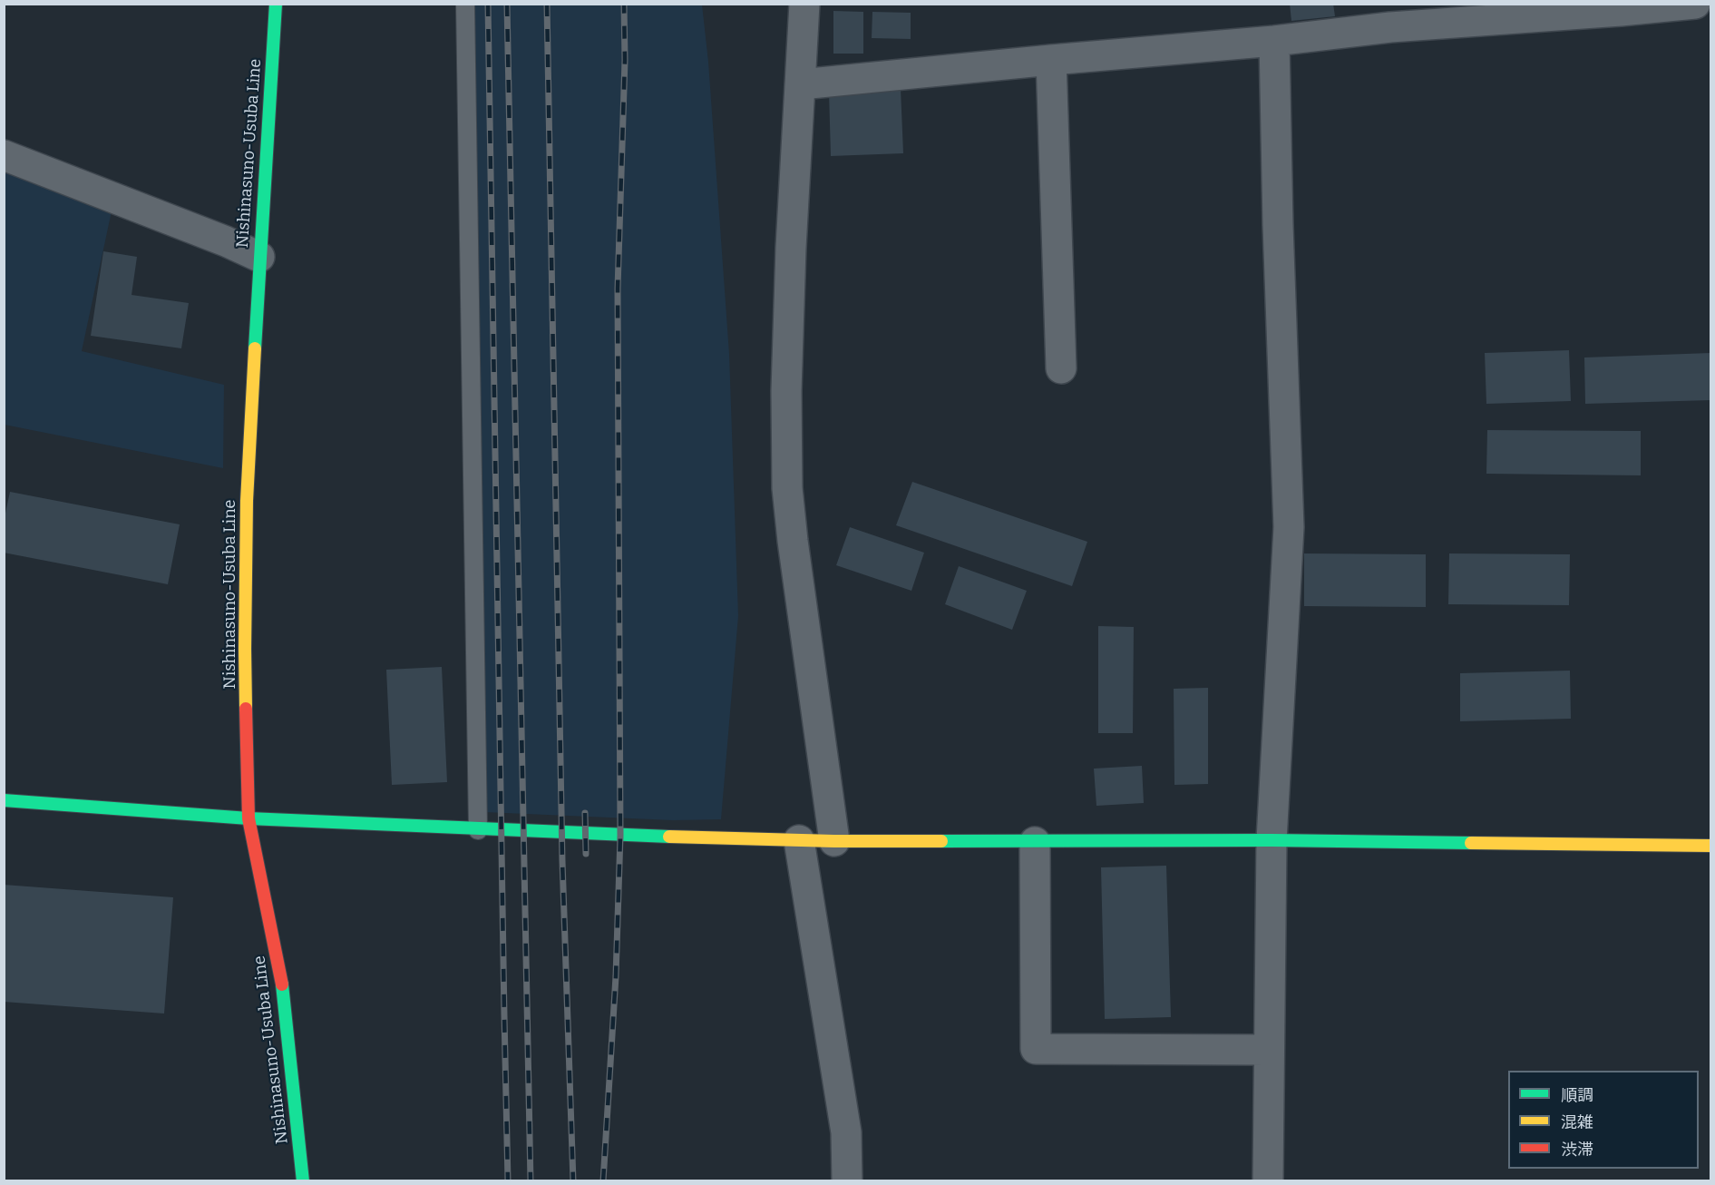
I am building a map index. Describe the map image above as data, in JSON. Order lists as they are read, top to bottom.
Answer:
{
  "streets": {
    "street": ["Nishinasuno-Usuba Line"]
  },
  "legend": ["順調", "混雑", "渋滞"]
}
